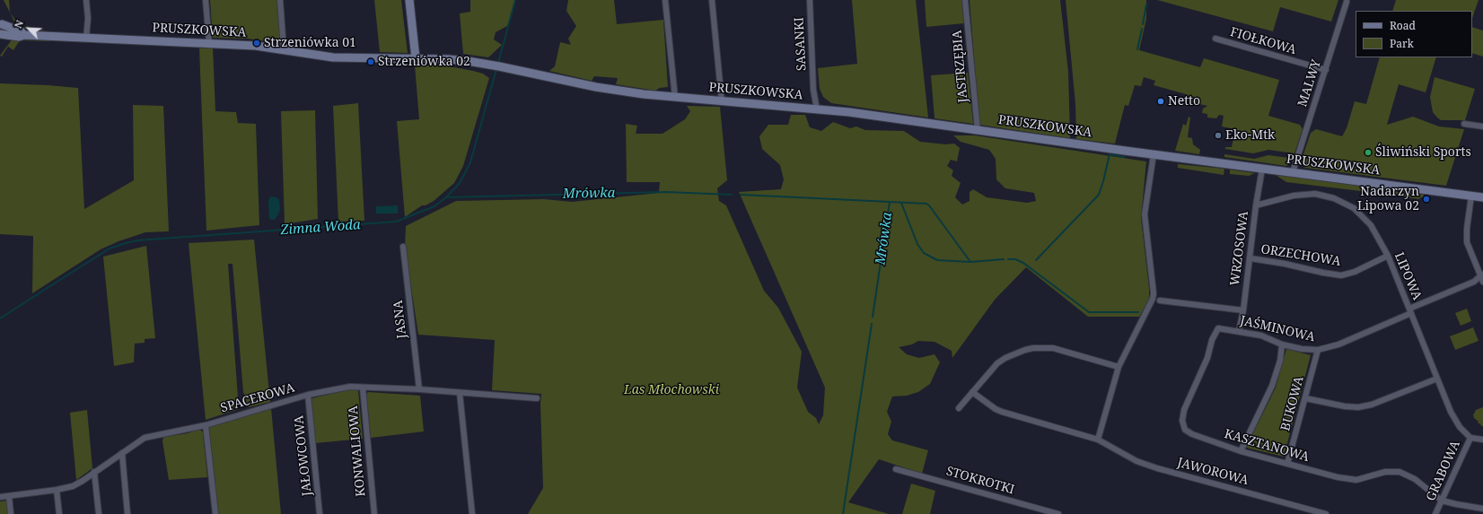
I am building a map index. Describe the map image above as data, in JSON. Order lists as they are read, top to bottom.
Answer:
{
  "streets": {
    "street": [
      "PRUSZKOWSKA",
      "FIOŁKOWA",
      "SASANKI",
      "JASTRZĘBIA",
      "MALWY",
      "WRZOSOWA",
      "ORZECHOWA",
      "LIPOWA",
      "JASNA",
      "JAŚMINOWA",
      "SPACEROWA",
      "BUKOWA",
      "KASZTANOWA",
      "KONWALIOWA",
      "JAŁOWCOWA",
      "GRABOWA",
      "JAWOROWA",
      "STOKROTKI"
    ]
  },
  "crossings": [
    ["PRUSZKOWSKA", "SASANKI"],
    ["PRUSZKOWSKA", "JASTRZĘBIA"],
    ["PRUSZKOWSKA", "MALWY"],
    ["PRUSZKOWSKA", "WRZOSOWA"],
    ["FIOŁKOWA", "MALWY"],
    ["WRZOSOWA", "ORZECHOWA"],
    ["WRZOSOWA", "LIPOWA"],
    ["WRZOSOWA", "JAŚMINOWA"],
    ["ORZECHOWA", "LIPOWA"],
    ["LIPOWA", "JAŚMINOWA"],
    ["LIPOWA", "GRABOWA"],
    ["JASNA", "SPACEROWA"],
    ["JAŚMINOWA", "BUKOWA"],
    ["JAŚMINOWA", "KASZTANOWA"],
    ["SPACEROWA", "KONWALIOWA"],
    ["SPACEROWA", "JAŁOWCOWA"],
    ["BUKOWA", "KASZTANOWA"],
    ["KASZTANOWA", "GRABOWA"]
  ],
  "water": ["Mrówka", "Zimna Woda"],
  "parks": ["Las Młochowski"],
  "places": [
    "Strzeniówka 01",
    "Strzeniówka 02",
    "Netto",
    "Eko-Mtk",
    "Śliwiński Sports",
    "Nadarzyn Lipowa 02"
  ],
  "legend": ["Road", "Park"],
  "north": "top left"
}
